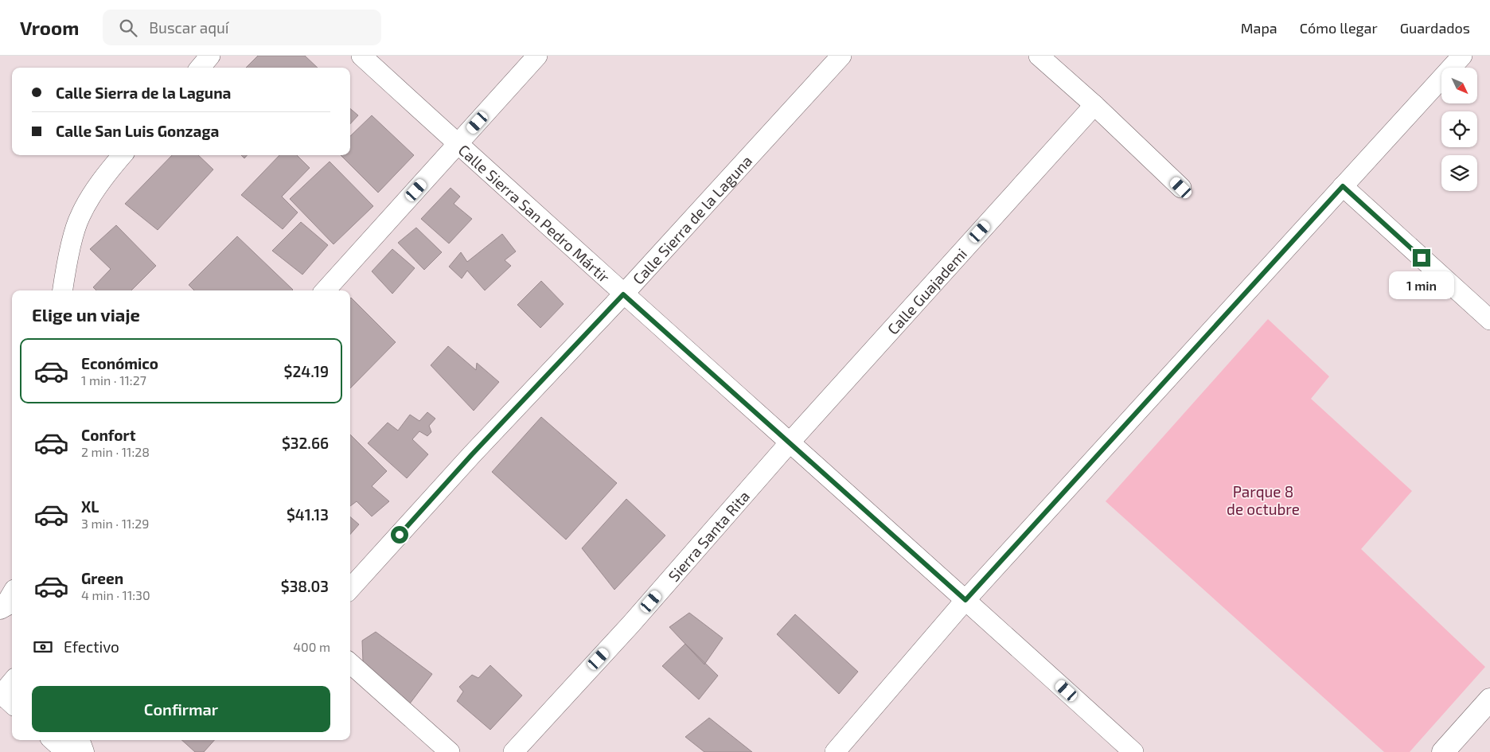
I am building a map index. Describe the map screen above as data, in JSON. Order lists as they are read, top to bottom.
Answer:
{
  "streets": {
    "street": [
      "Calle Sierra San Pedro Mártir",
      "Calle Sierra de la Laguna",
      "Calle Guajademi",
      "Sierra Santa Rita"
    ]
  },
  "crossings": [
    ["Calle Sierra San Pedro Mártir", "Calle Sierra de la Laguna"],
    ["Calle Sierra San Pedro Mártir", "Calle Guajademi"],
    ["Calle Sierra San Pedro Mártir", "Sierra Santa Rita"],
    ["Calle Guajademi", "Sierra Santa Rita"]
  ],
  "parks": ["Parque 8 de octubre"],
  "north": "bottom right",
  "page": {
    "header": "Vroom",
    "search": "Buscar aquí",
    "nav": ["Mapa", "Cómo llegar", "Guardados"],
    "banner": ["Calle Sierra de la Laguna", "Calle San Luis Gonzaga"],
    "bubble": "1 min",
    "heading": "Elige un viaje",
    "list": [
      {
        "name": "Económico",
        "note": "1 min · 11:27",
        "value": "$24.19"
      },
      {
        "name": "Confort",
        "note": "2 min · 11:28",
        "value": "$32.66"
      },
      {
        "name": "XL",
        "note": "3 min · 11:29",
        "value": "$41.13"
      },
      {
        "name": "Green",
        "note": "4 min · 11:30",
        "value": "$38.03"
      }
    ],
    "pay": ["Efectivo", "400 m"],
    "buttons": "Confirmar"
  }
}
